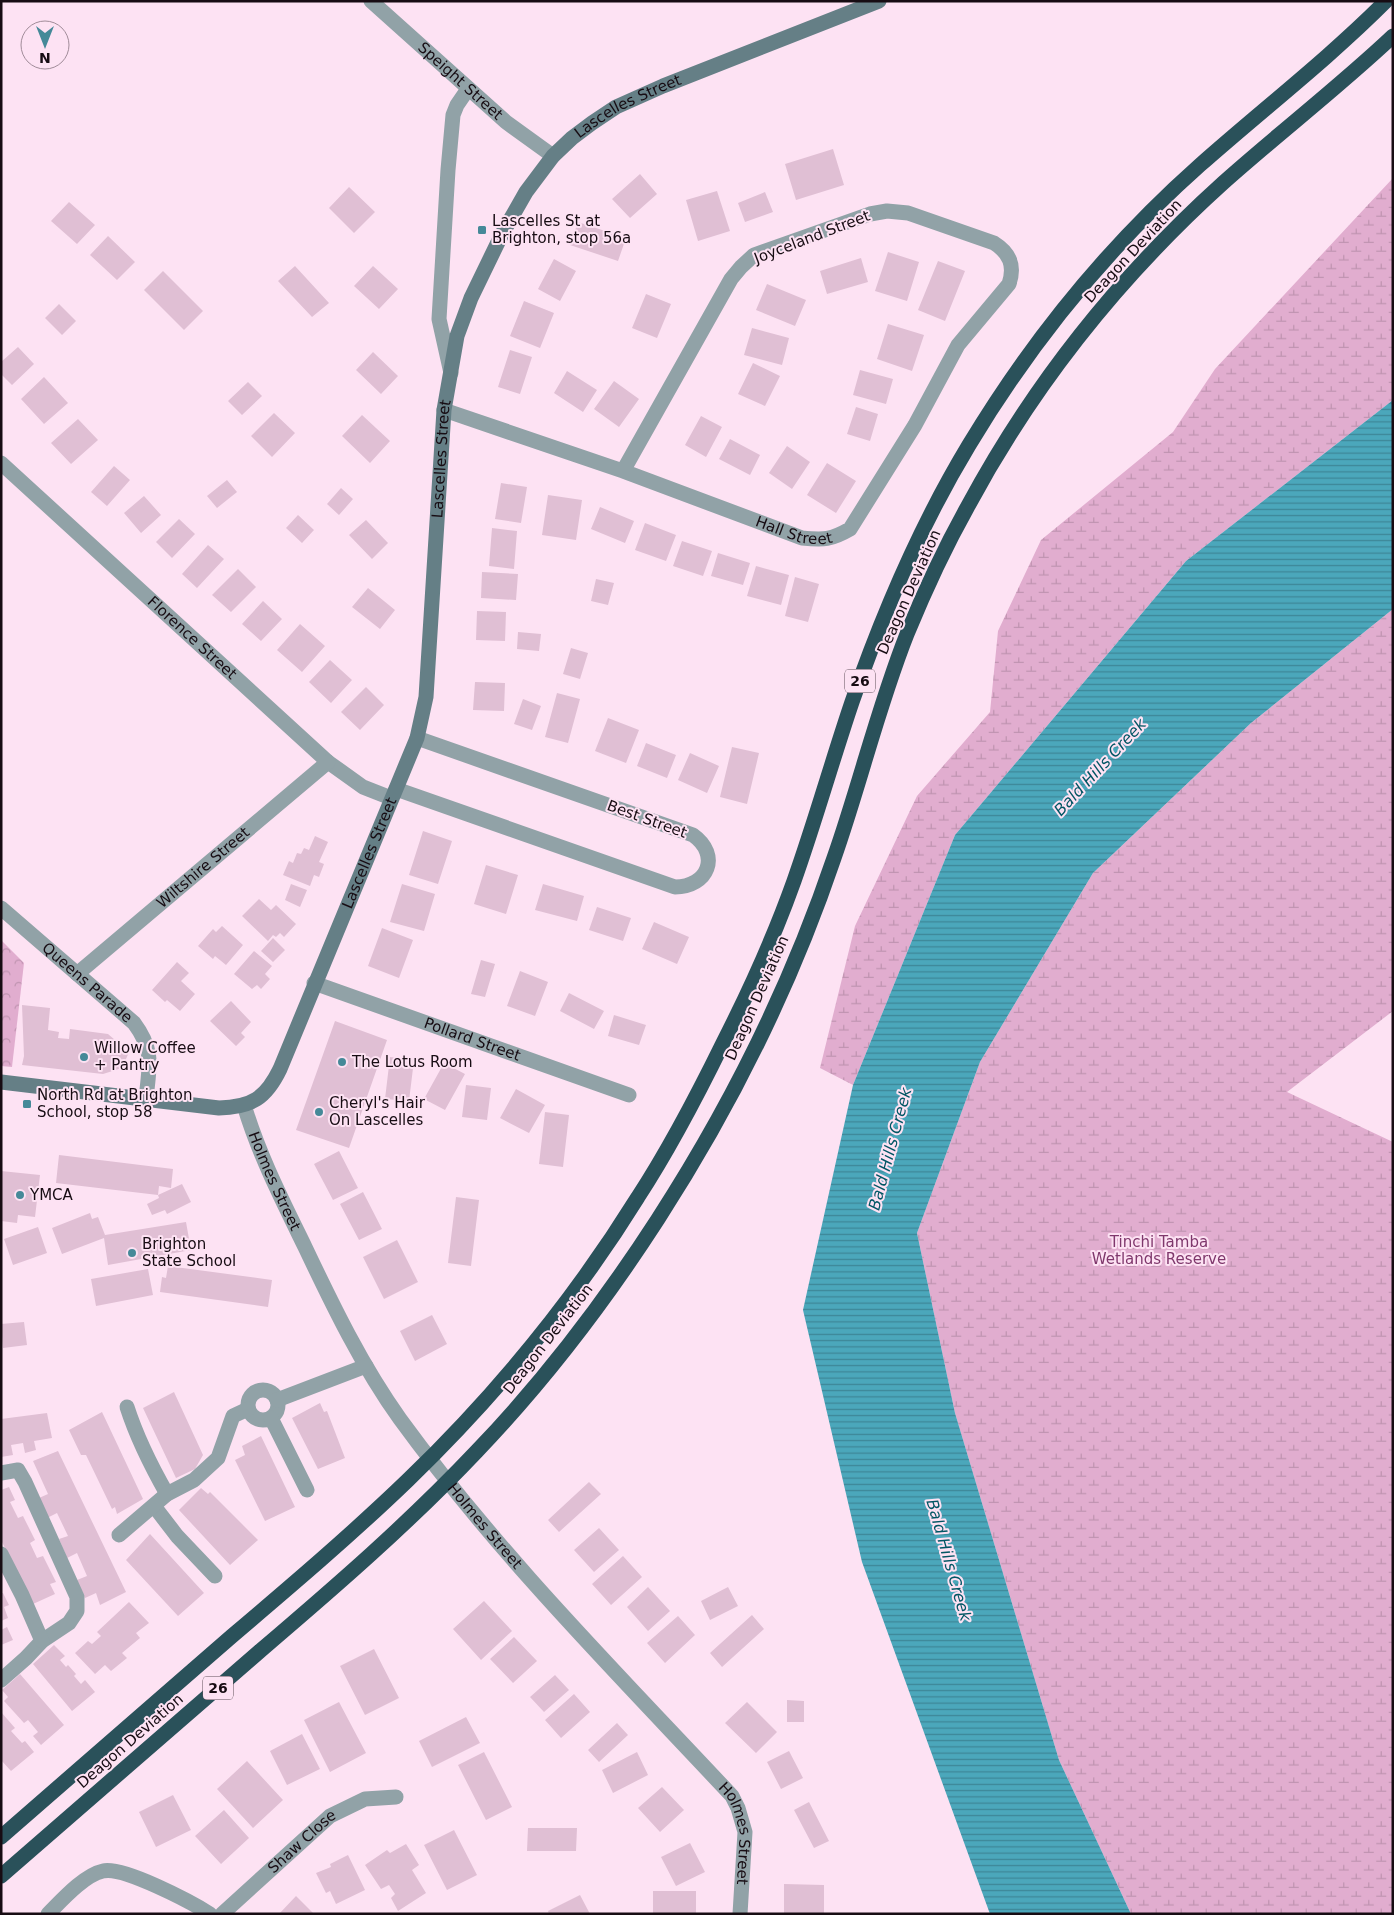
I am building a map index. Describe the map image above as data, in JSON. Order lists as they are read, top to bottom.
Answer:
{
  "streets": {
    "highway": ["Deagon Deviation", "26"],
    "street": [
      "Speight Street",
      "Lascelles Street",
      "Joyceland Street",
      "Hall Street",
      "Florence Street",
      "Best Street",
      "Wiltshire Street",
      "Queens Parade",
      "Pollard Street",
      "Holmes Street",
      "Shaw Close"
    ]
  },
  "crossings": [
    ["Speight Street", "Lascelles Street"],
    ["Lascelles Street", "Hall Street"],
    ["Lascelles Street", "Florence Street"],
    ["Lascelles Street", "Best Street"],
    ["Lascelles Street", "Pollard Street"],
    ["Lascelles Street", "Holmes Street"],
    ["Joyceland Street", "Hall Street"],
    ["Florence Street", "Best Street"],
    ["Florence Street", "Wiltshire Street"],
    ["Wiltshire Street", "Queens Parade"]
  ],
  "water": ["Bald Hills Creek"],
  "parks": ["Tinchi Tamba Wetlands Reserve"],
  "places": {
    "transit": ["Lascelles St at Brighton, stop 56a", "North Rd at Brighton School, stop 58"],
    "other": [
      "Willow Coffee + Pantry",
      "The Lotus Room",
      "Cheryl's Hair On Lascelles",
      "YMCA",
      "Brighton State School"
    ]
  },
  "north": "bottom"
}
